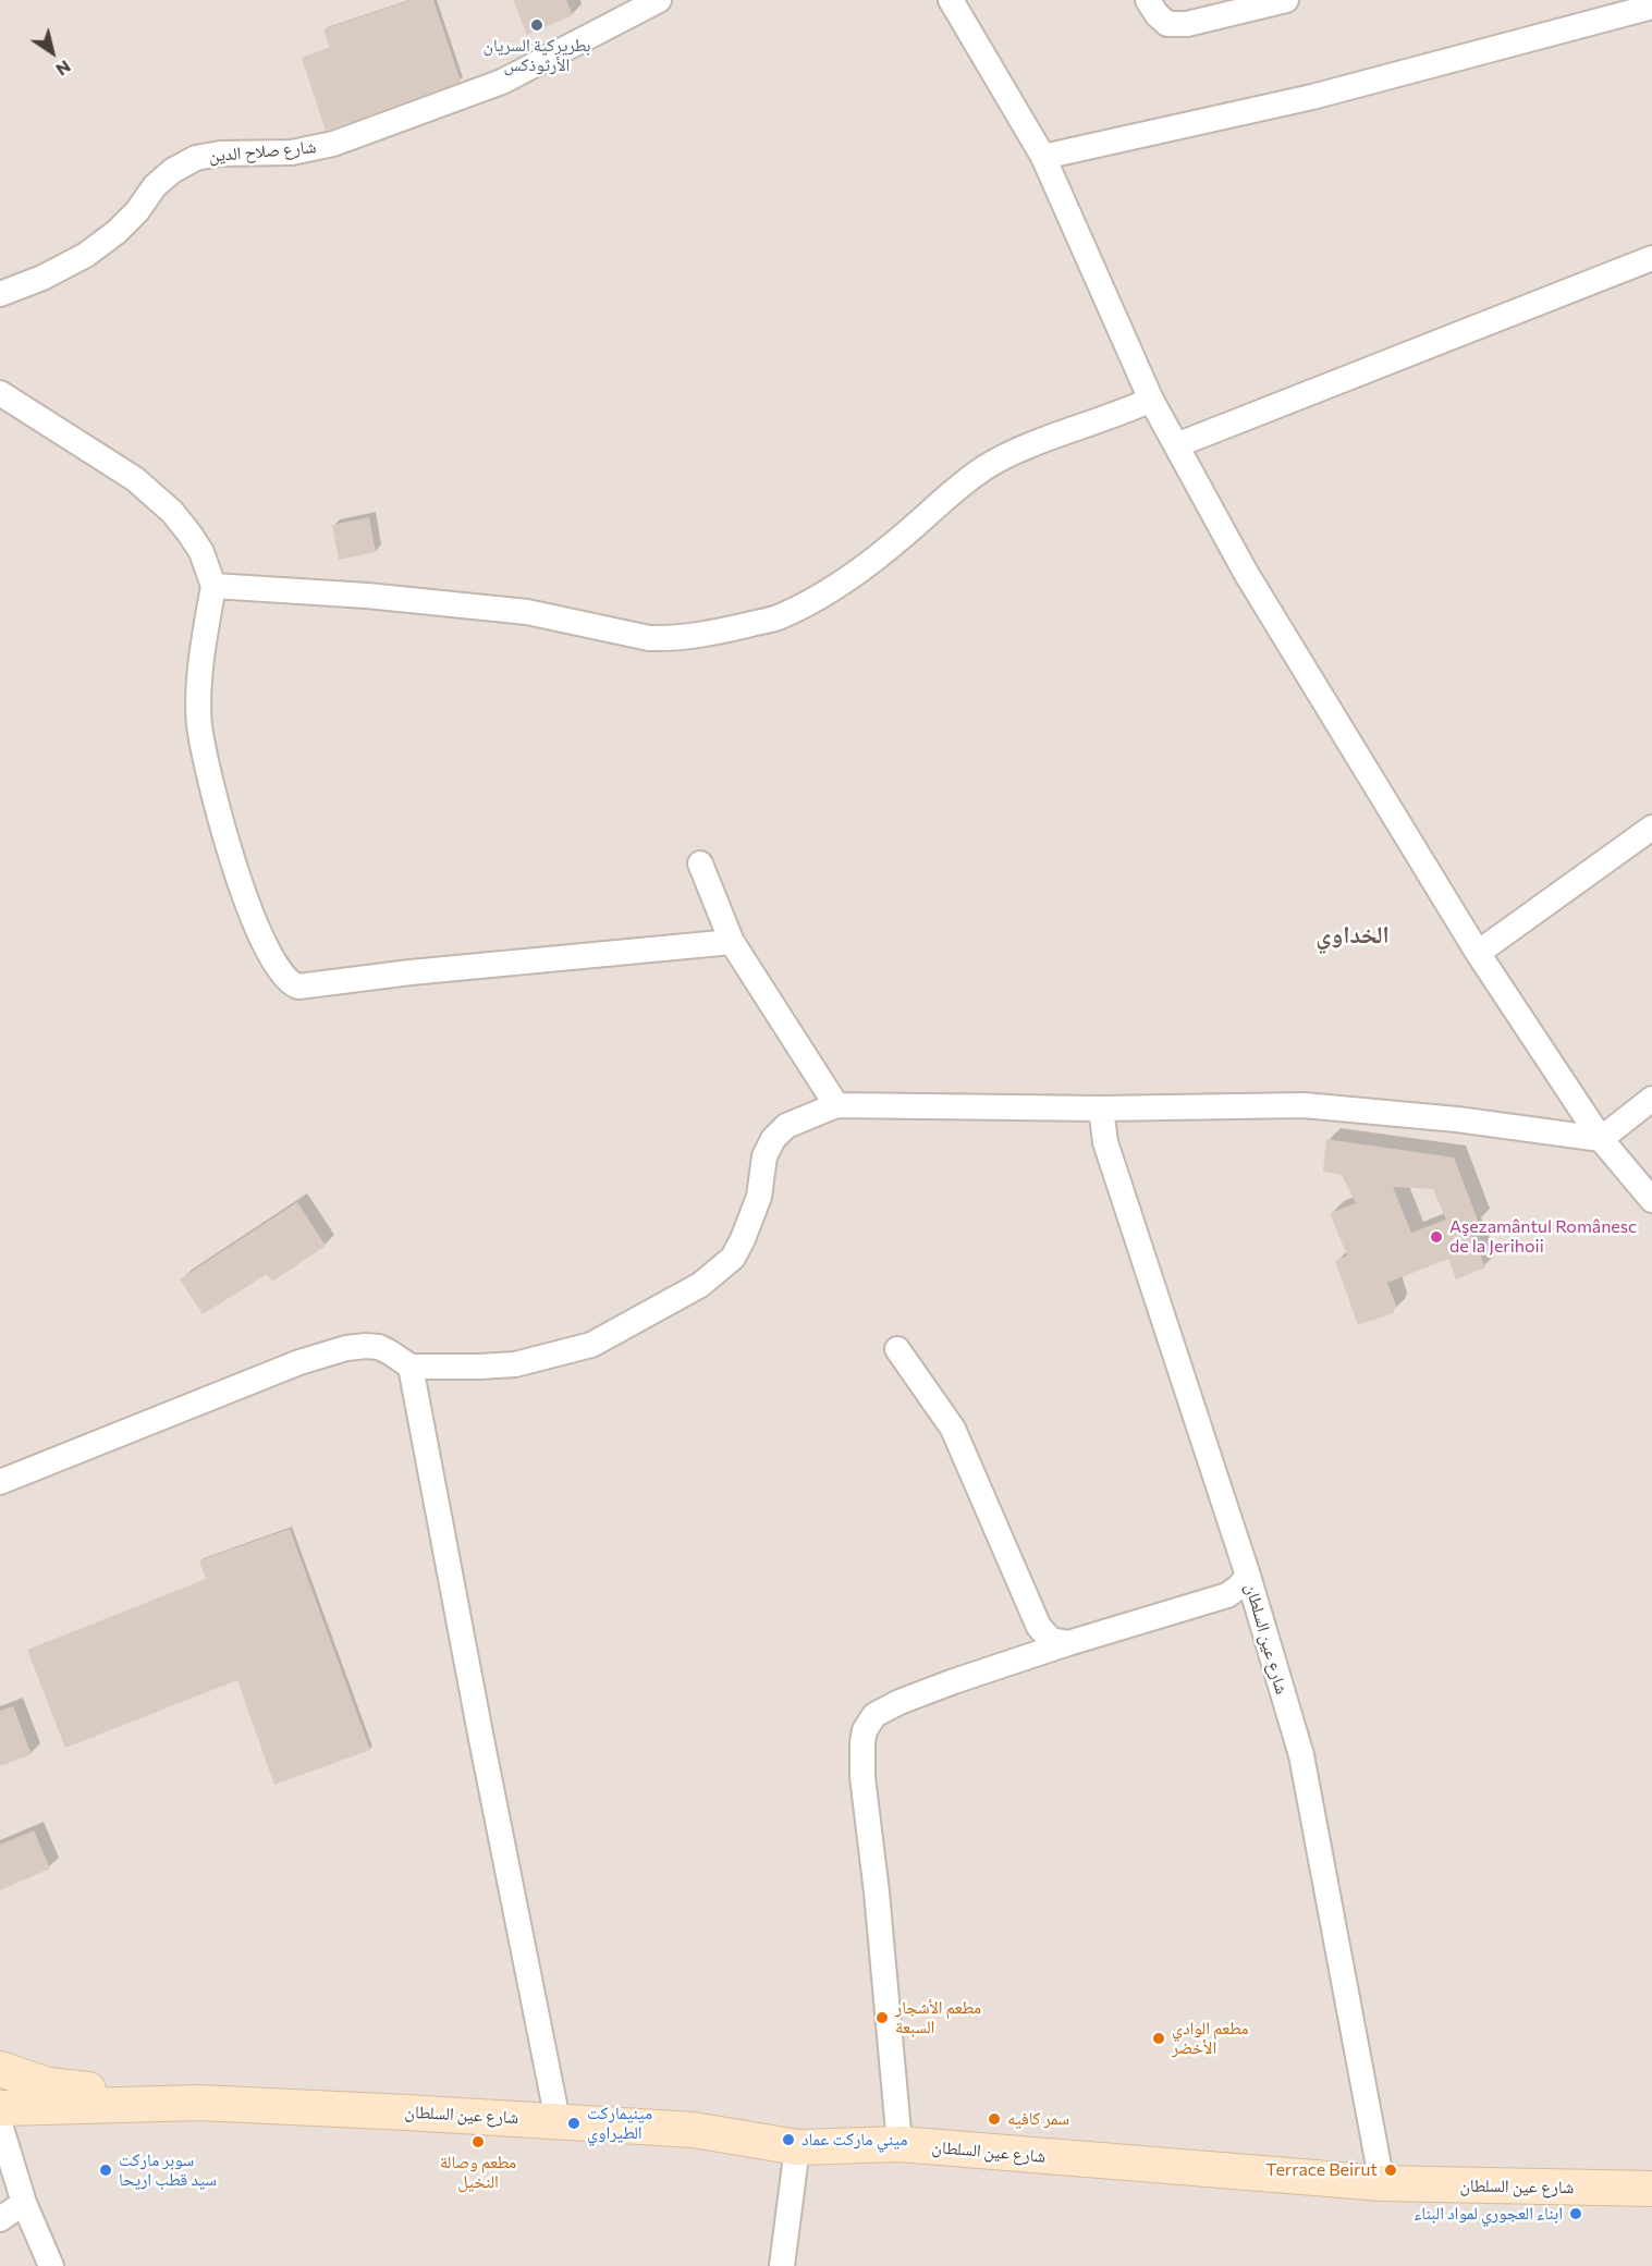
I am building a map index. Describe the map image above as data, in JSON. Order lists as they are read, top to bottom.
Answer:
{
  "streets": {
    "main road": ["شارع عين السلطان"],
    "street": ["شارع صلاح الدين"]
  },
  "districts": ["الخداوي"],
  "places": [
    "بطريركية السريان الأرثوذكس",
    "Aşezamântul Românesc de la Jerihoii",
    "مطعم الأشجار السبعة",
    "مطعم الوادي الأخضر",
    "سمر كافيه",
    "مينيماركت الطيراوي",
    "ميني ماركت عماد",
    "مطعم وصالة النخيل",
    "سوبر ماركت سيد قطب اريحا",
    "Terrace Beirut",
    "ابناء العجوري لمواد البناء"
  ],
  "north": "bottom right"
}
